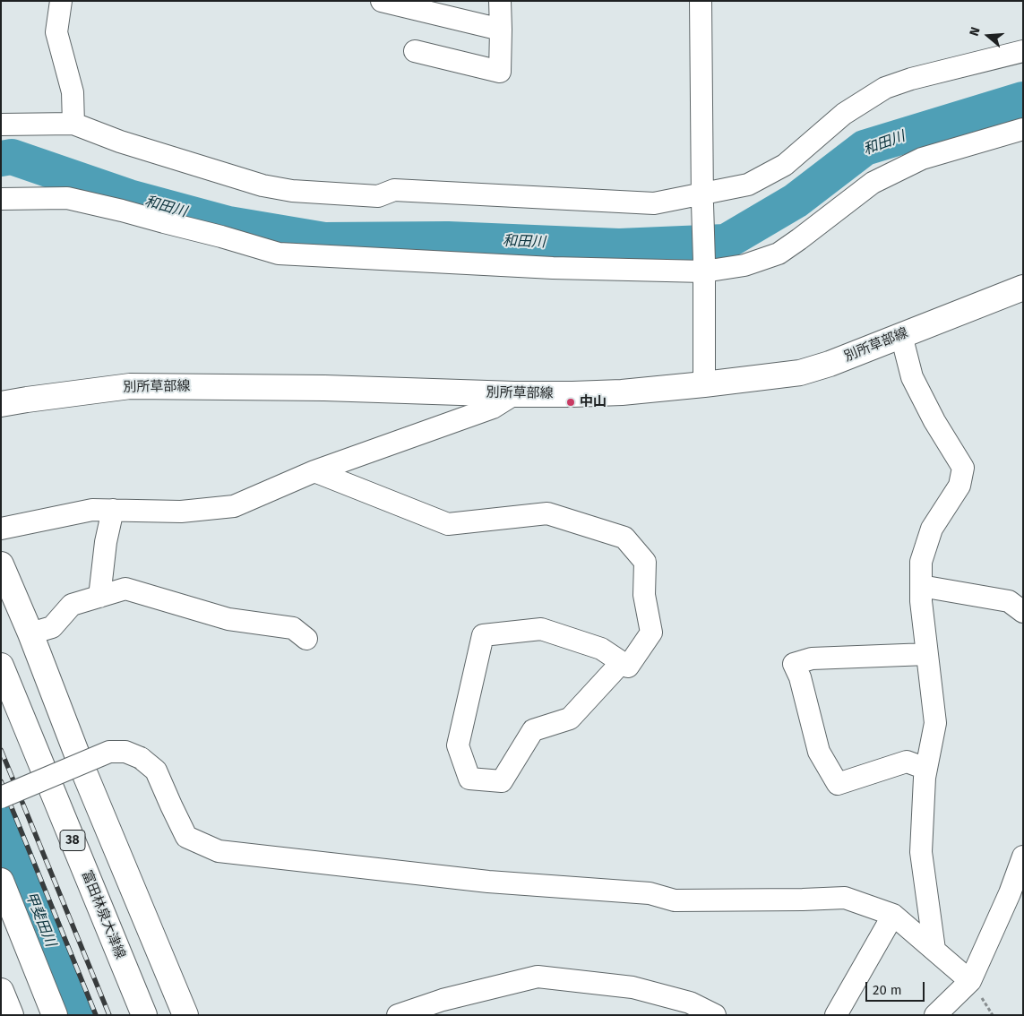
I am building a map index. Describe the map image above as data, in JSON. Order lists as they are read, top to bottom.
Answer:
{
  "streets": {
    "main road": ["別所草部線", "38", "富田林泉大津線"]
  },
  "water": ["和田川", "甲斐田川"],
  "places": ["中山"],
  "scale_bar": "20 m",
  "north": "left"
}
